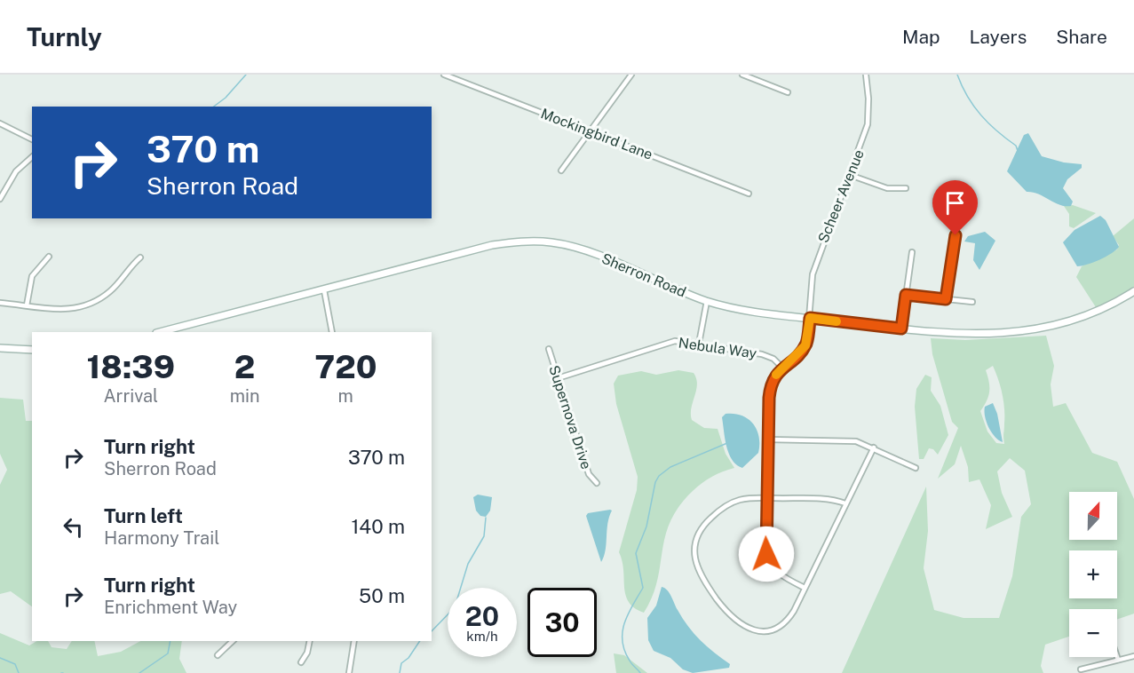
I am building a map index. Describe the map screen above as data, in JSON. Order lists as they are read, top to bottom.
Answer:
{
  "streets": {
    "main road": ["Sherron Road"],
    "street": [
      "Mockingbird Lane",
      "Scheer Avenue",
      "Nebula Way",
      "Supernova Drive"
    ]
  },
  "crossings": [
    ["Scheer Avenue", "Sherron Road"],
    ["Scheer Avenue", "Nebula Way"],
    ["Nebula Way", "Supernova Drive"]
  ],
  "north": "top",
  "page": {
    "header": "Turnly",
    "nav": ["Map", "Layers", "Share"],
    "turn": ["370 m", "Sherron Road"],
    "eta": [
      "18:39",
      "Arrival",
      "2",
      "min",
      "720",
      "m"
    ],
    "list": [
      {
        "name": "Turn right",
        "note": "Sherron Road",
        "value": "370 m"
      },
      {
        "name": "Turn left",
        "note": "Harmony Trail",
        "value": "140 m"
      },
      {
        "name": "Turn right",
        "note": "Enrichment Way",
        "value": "50 m"
      }
    ],
    "map_buttons": ["+", "−"],
    "speed": "20 km/h",
    "limit": "30"
  }
}
